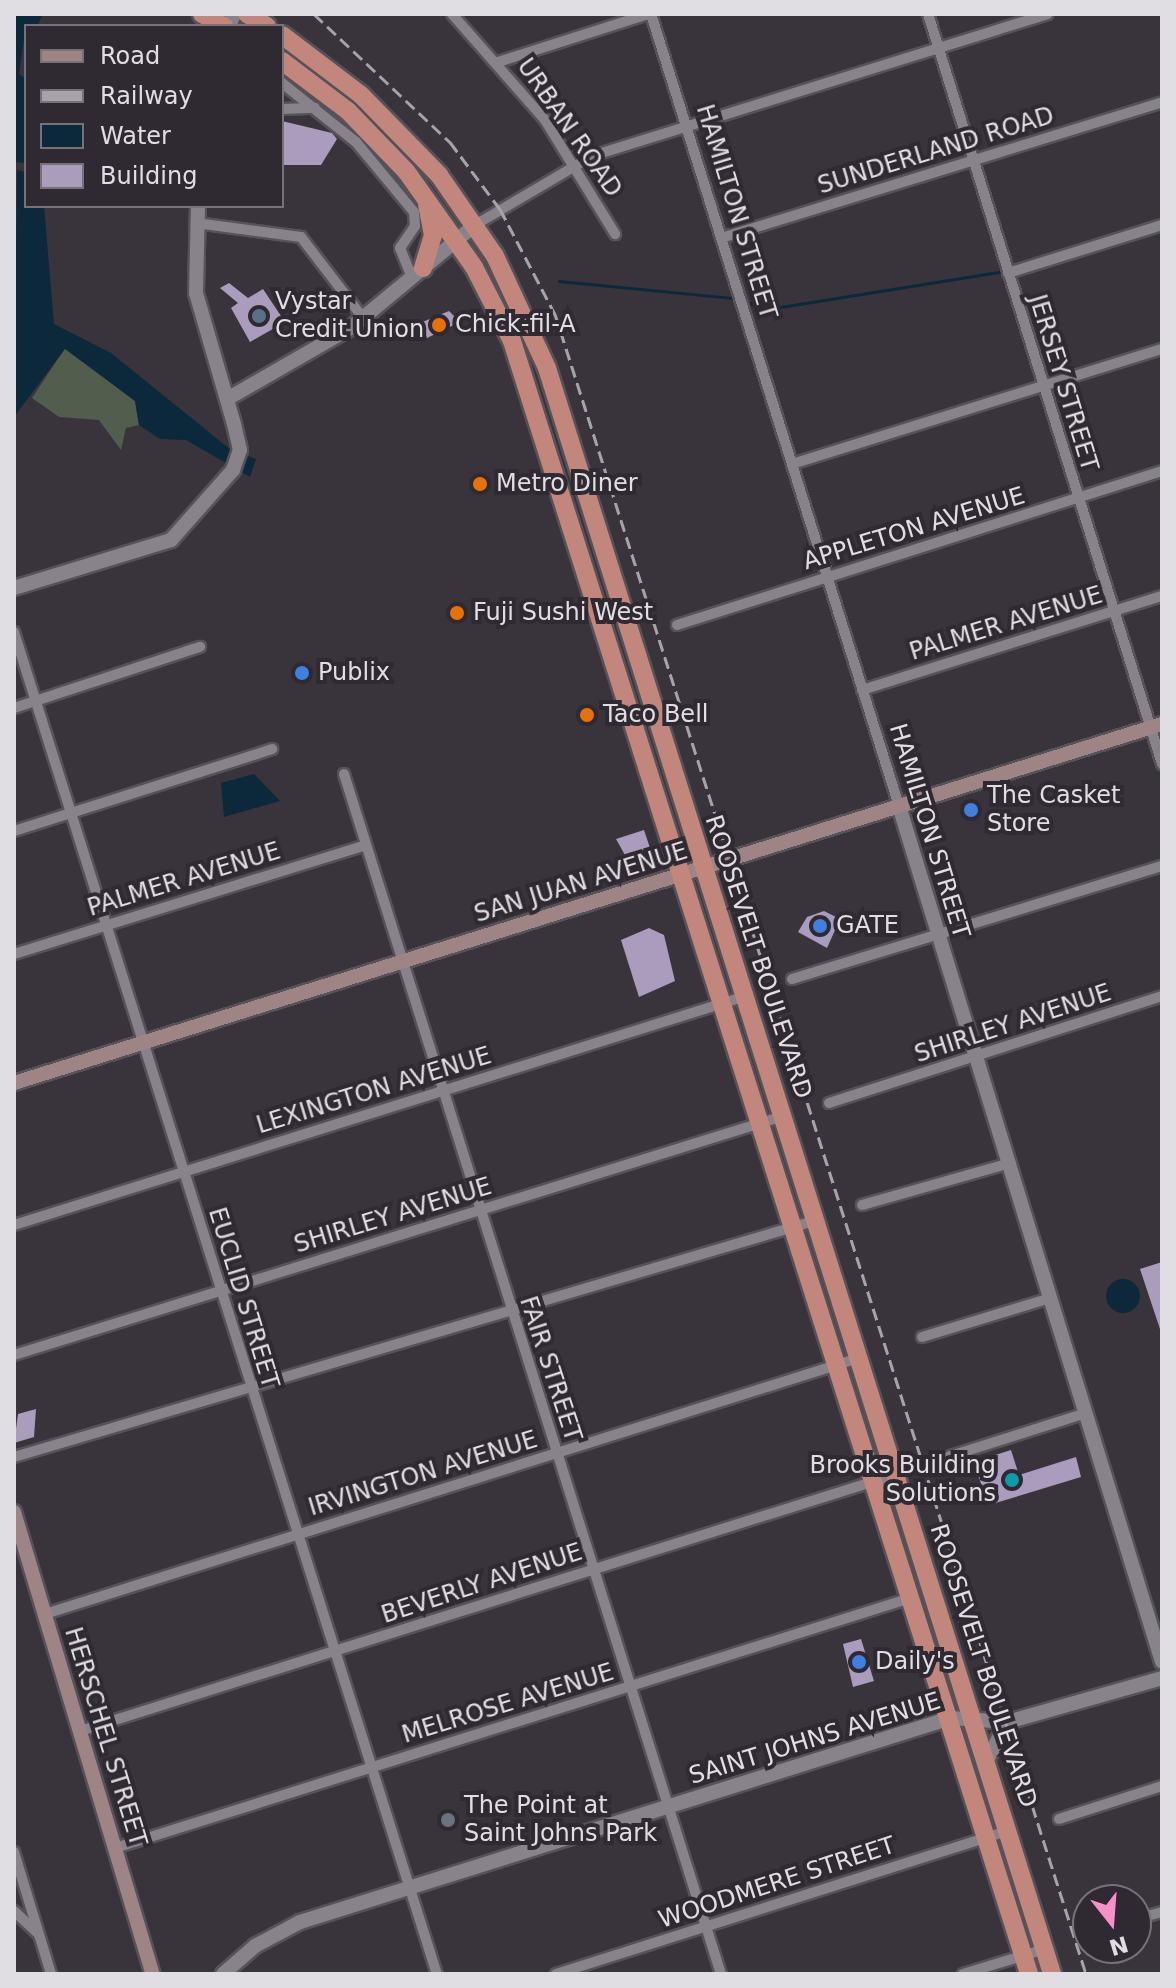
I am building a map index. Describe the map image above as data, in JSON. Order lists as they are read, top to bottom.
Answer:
{
  "streets": {
    "highway": ["ROOSEVELT BOULEVARD"],
    "main road": ["SAN JUAN AVENUE", "HERSCHEL STREET"],
    "street": [
      "URBAN ROAD",
      "SUNDERLAND ROAD",
      "HAMILTON STREET",
      "JERSEY STREET",
      "APPLETON AVENUE",
      "PALMER AVENUE",
      "SHIRLEY AVENUE",
      "LEXINGTON AVENUE",
      "EUCLID STREET",
      "FAIR STREET",
      "IRVINGTON AVENUE",
      "BEVERLY AVENUE",
      "MELROSE AVENUE",
      "SAINT JOHNS AVENUE",
      "WOODMERE STREET"
    ]
  },
  "crossings": [
    ["SUNDERLAND ROAD", "HAMILTON STREET"],
    ["SUNDERLAND ROAD", "JERSEY STREET"],
    ["HAMILTON STREET", "APPLETON AVENUE"],
    ["HAMILTON STREET", "PALMER AVENUE"],
    ["HAMILTON STREET", "SAN JUAN AVENUE"],
    ["HAMILTON STREET", "SHIRLEY AVENUE"],
    ["JERSEY STREET", "APPLETON AVENUE"],
    ["JERSEY STREET", "PALMER AVENUE"],
    ["JERSEY STREET", "SAN JUAN AVENUE"],
    ["PALMER AVENUE", "EUCLID STREET"],
    ["PALMER AVENUE", "FAIR STREET"],
    ["SAN JUAN AVENUE", "ROOSEVELT BOULEVARD"],
    ["SAN JUAN AVENUE", "EUCLID STREET"],
    ["SAN JUAN AVENUE", "FAIR STREET"],
    ["ROOSEVELT BOULEVARD", "SHIRLEY AVENUE"],
    ["ROOSEVELT BOULEVARD", "LEXINGTON AVENUE"],
    ["ROOSEVELT BOULEVARD", "IRVINGTON AVENUE"],
    ["ROOSEVELT BOULEVARD", "BEVERLY AVENUE"],
    ["ROOSEVELT BOULEVARD", "MELROSE AVENUE"],
    ["ROOSEVELT BOULEVARD", "SAINT JOHNS AVENUE"],
    ["ROOSEVELT BOULEVARD", "WOODMERE STREET"],
    ["SHIRLEY AVENUE", "EUCLID STREET"],
    ["SHIRLEY AVENUE", "FAIR STREET"],
    ["LEXINGTON AVENUE", "EUCLID STREET"],
    ["LEXINGTON AVENUE", "FAIR STREET"],
    ["EUCLID STREET", "IRVINGTON AVENUE"],
    ["EUCLID STREET", "BEVERLY AVENUE"],
    ["EUCLID STREET", "MELROSE AVENUE"],
    ["EUCLID STREET", "SAINT JOHNS AVENUE"],
    ["FAIR STREET", "IRVINGTON AVENUE"],
    ["FAIR STREET", "BEVERLY AVENUE"],
    ["FAIR STREET", "MELROSE AVENUE"],
    ["FAIR STREET", "SAINT JOHNS AVENUE"],
    ["FAIR STREET", "WOODMERE STREET"],
    ["IRVINGTON AVENUE", "HERSCHEL STREET"],
    ["BEVERLY AVENUE", "HERSCHEL STREET"],
    ["MELROSE AVENUE", "HERSCHEL STREET"]
  ],
  "places": [
    "Vystar Credit Union",
    "Chick-fil-A",
    "Metro Diner",
    "Fuji Sushi West",
    "Publix",
    "Taco Bell",
    "The Casket Store",
    "GATE",
    "Brooks Building Solutions",
    "Daily's",
    "The Point at Saint Johns Park"
  ],
  "legend": [
    "Road",
    "Railway",
    "Water",
    "Building"
  ],
  "north": "bottom"
}
